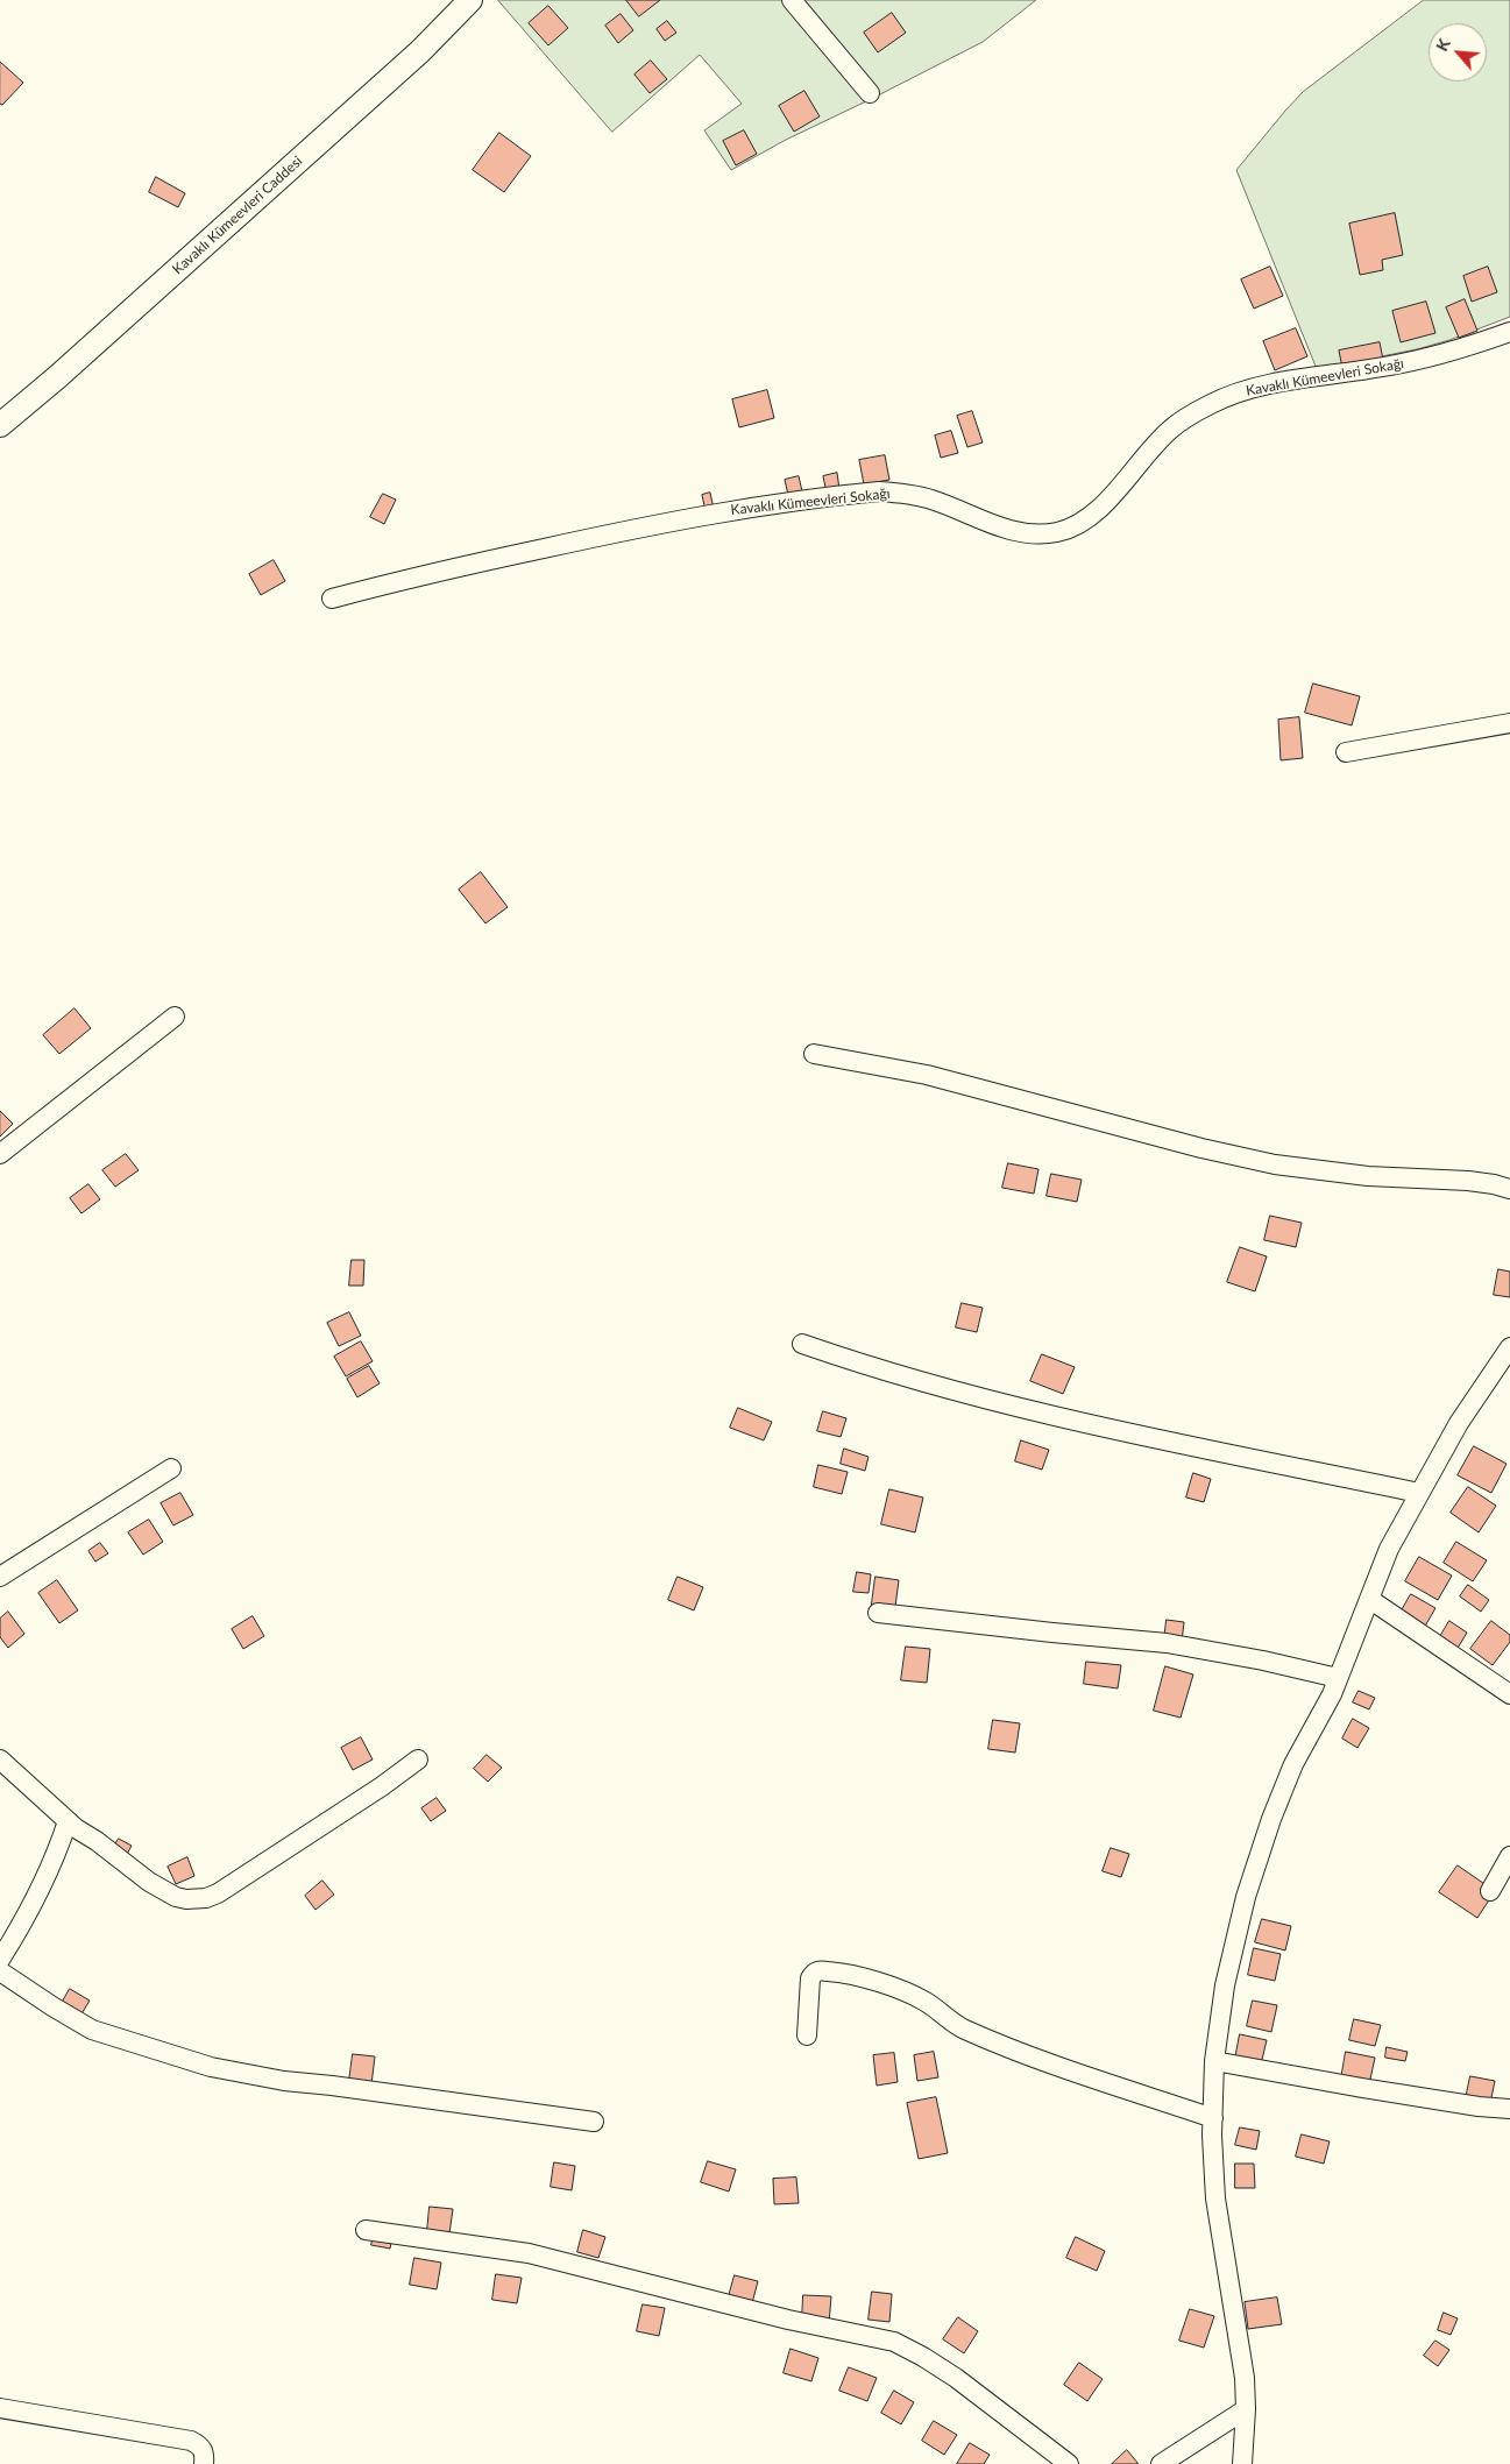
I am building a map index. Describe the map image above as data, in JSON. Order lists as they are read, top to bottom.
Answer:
{
  "streets": {
    "street": ["Kavaklı Kümeevleri Caddesi", "Kavaklı Kümeevleri Sokağı"]
  },
  "north": "top left"
}
